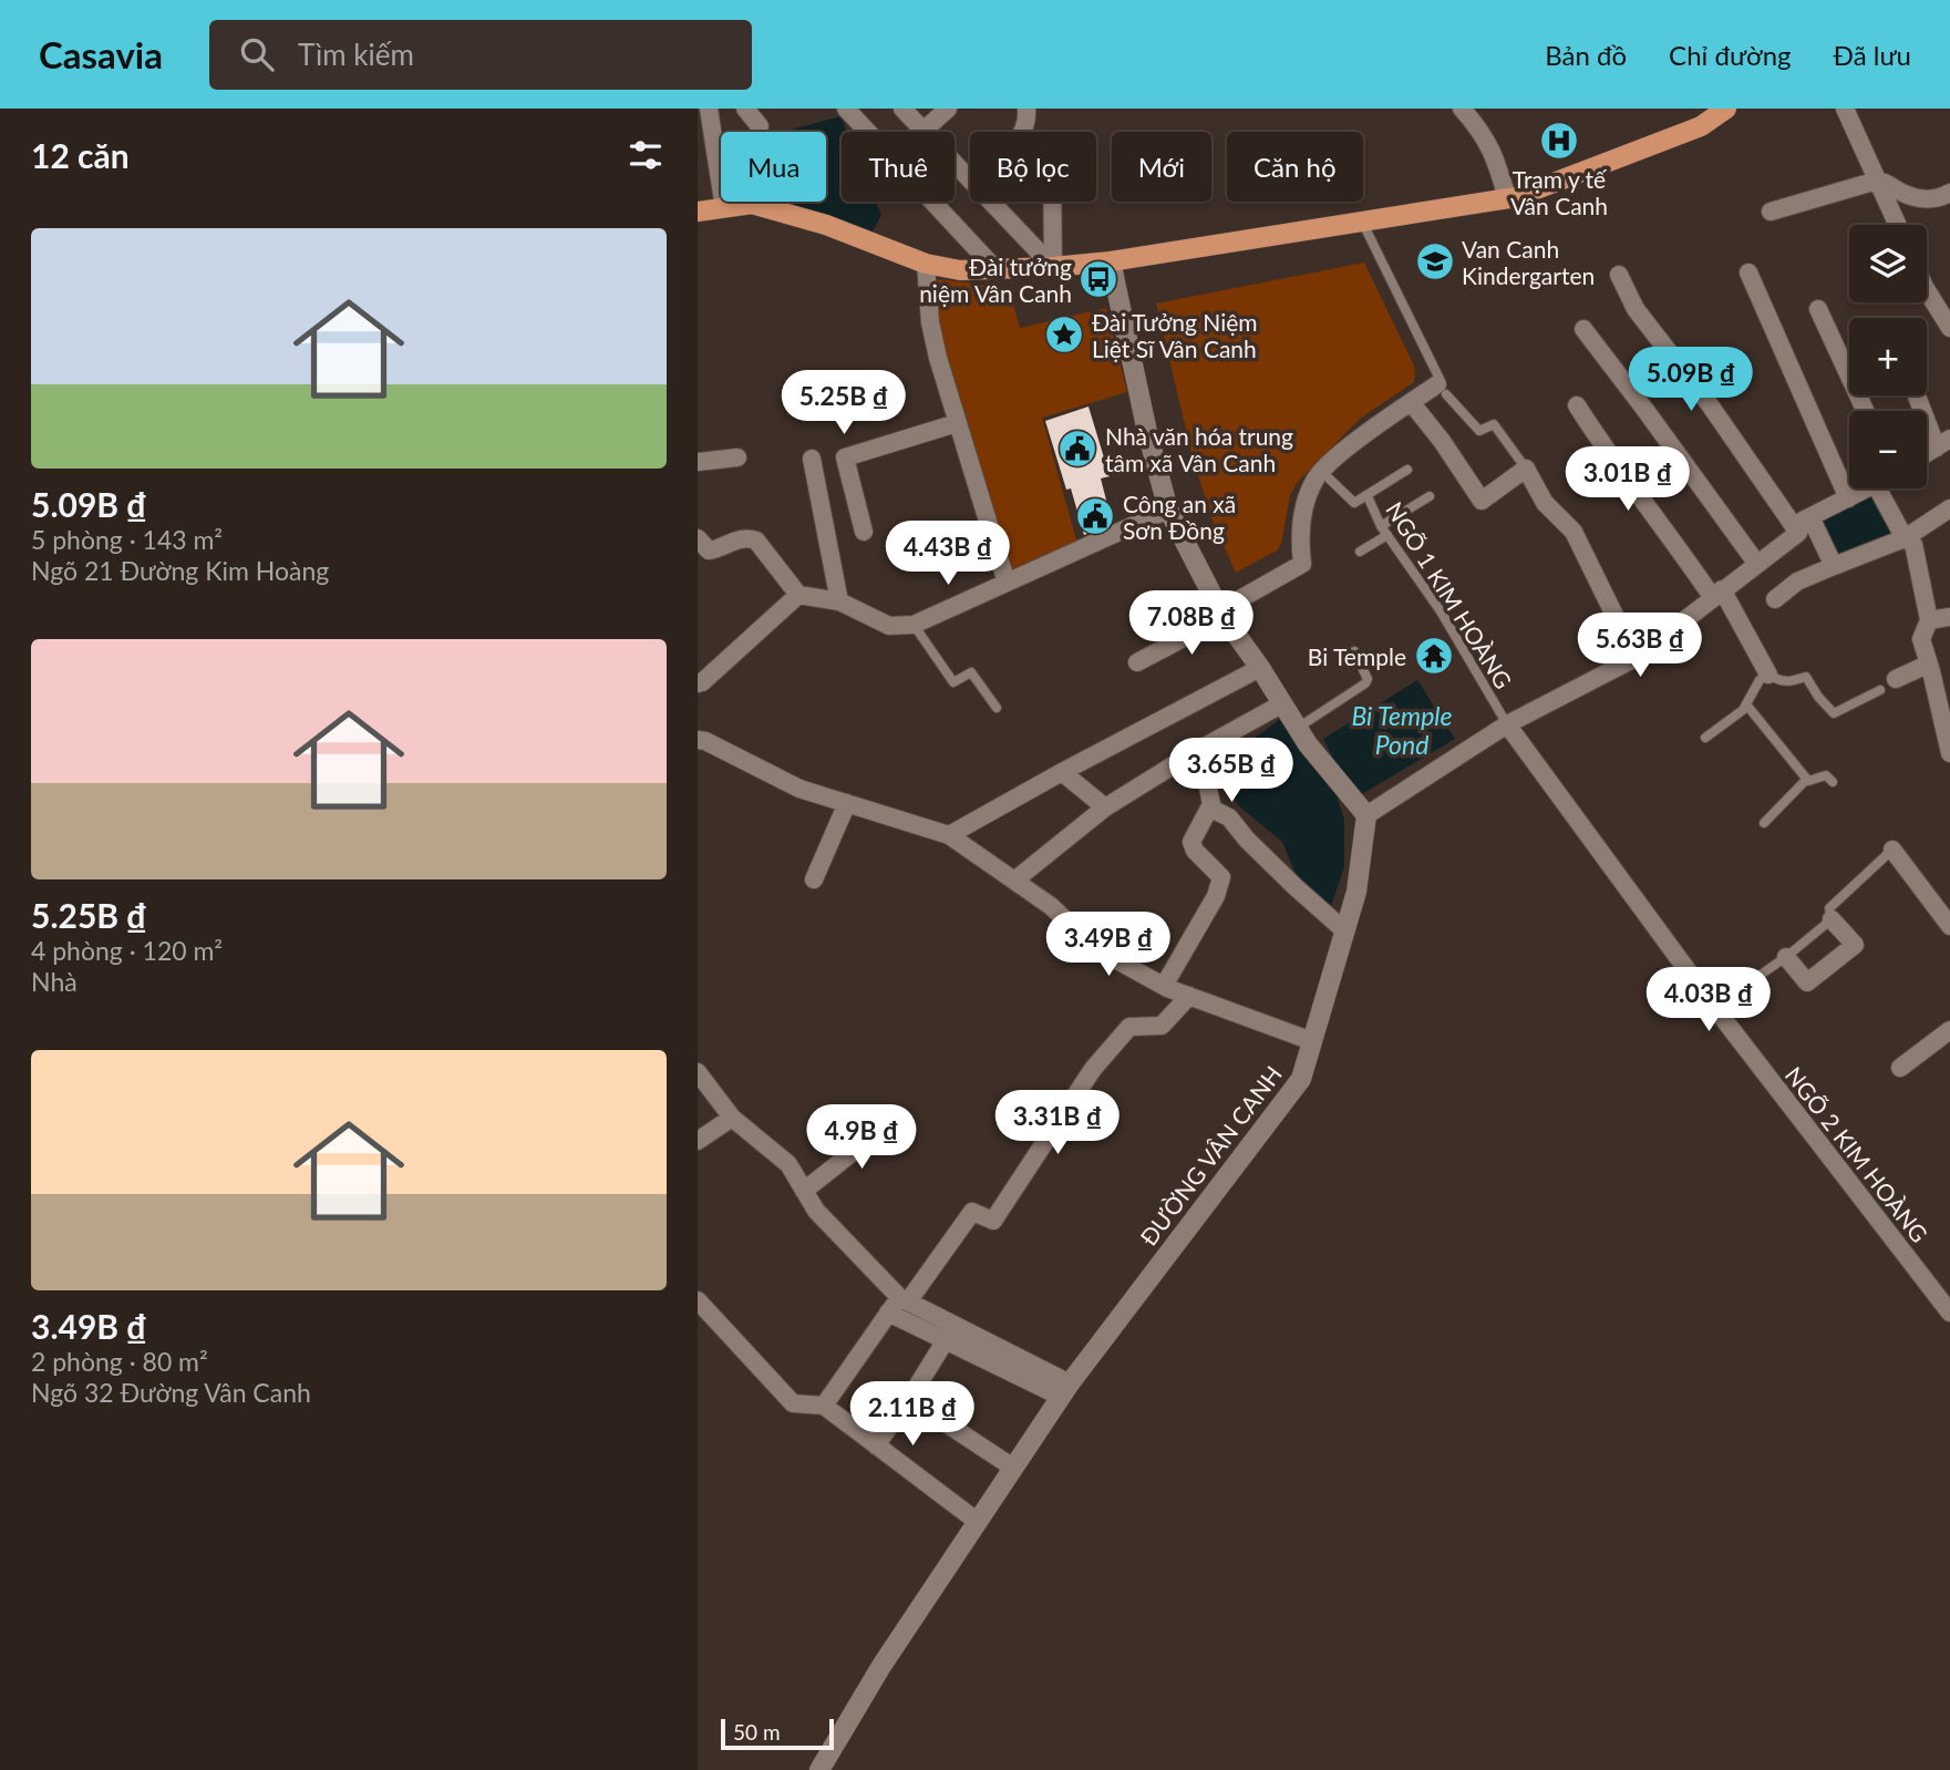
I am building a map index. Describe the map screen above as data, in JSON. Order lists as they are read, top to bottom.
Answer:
{
  "streets": {
    "street": ["NGÕ 2 KIM HOÀNG", "ĐƯỜNG VÂN CANH"],
    "lane": ["NGÕ 1 KIM HOÀNG"]
  },
  "crossings": [
    ["NGÕ 1 KIM HOÀNG", "NGÕ 2 KIM HOÀNG"]
  ],
  "water": ["Bi Temple Pond"],
  "places": {
    "hospital": ["Trạm y tế Vân Canh"],
    "school or university": ["Van Canh Kindergarten"],
    "bus stop": ["Đài tưởng niệm Vân Canh"],
    "place": ["Đài Tưởng Niệm Liệt Sĩ Vân Canh"],
    "public building": ["Nhà văn hóa trung tâm xã Vân Canh", "Công an xã Sơn Đồng"],
    "temple": ["Bi Temple"]
  },
  "scale_bar": "50 m",
  "page": {
    "header": "Casavia",
    "search": "Tìm kiếm",
    "nav": ["Bản đồ", "Chỉ đường", "Đã lưu"],
    "heading": "12 căn",
    "chip": [
      "Mua",
      "Thuê",
      "Bộ lọc",
      "Mới",
      "Căn hộ"
    ],
    "list": [
      {
        "name": "5.09B ₫",
        "note": "5 phòng · 143 m² · Ngõ 21 Đường Kim Hoàng"
      },
      {
        "name": "5.25B ₫",
        "note": "4 phòng · 120 m² · Nhà"
      },
      {
        "name": "3.49B ₫",
        "note": "2 phòng · 80 m² · Ngõ 32 Đường Vân Canh"
      }
    ],
    "map_buttons": ["+", "−"],
    "price": [
      "5.09B ₫",
      "5.25B ₫",
      "3.01B ₫",
      "4.43B ₫",
      "7.08B ₫",
      "5.63B ₫",
      "3.65B ₫",
      "3.49B ₫",
      "4.03B ₫",
      "3.31B ₫",
      "4.9B ₫",
      "2.11B ₫"
    ],
    "scale": "50 m"
  }
}
